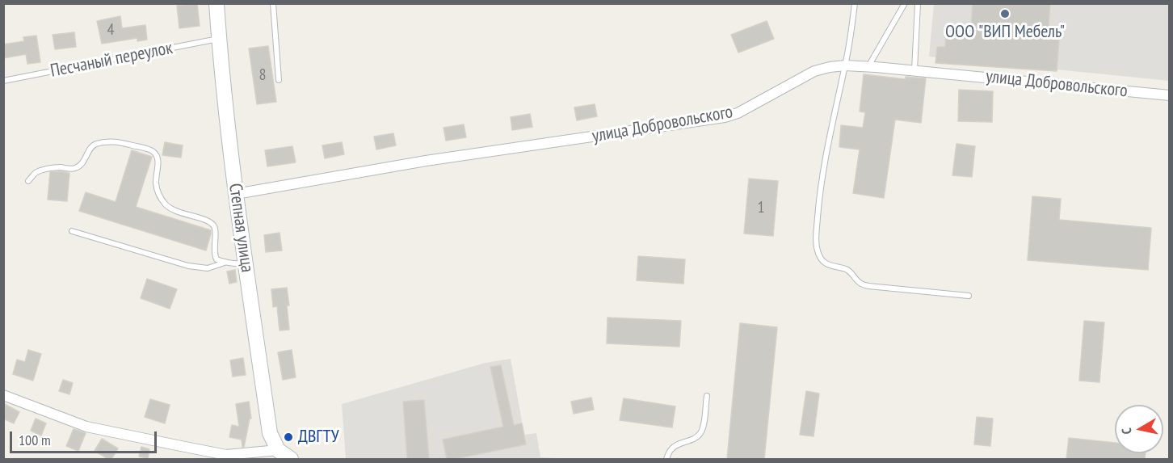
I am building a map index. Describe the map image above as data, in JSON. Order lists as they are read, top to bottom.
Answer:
{
  "streets": {
    "street": ["улица Добровольского", "Степная улица"],
    "lane": ["Песчаный переулок"]
  },
  "crossings": [
    ["Песчаный переулок", "Степная улица"],
    ["улица Добровольского", "Степная улица"]
  ],
  "places": ["ООО \"ВИП Мебель\"", "ДВГТУ"],
  "house_numbers": ["4", "8", "1"],
  "scale_bar": "100 m",
  "north": "left"
}
